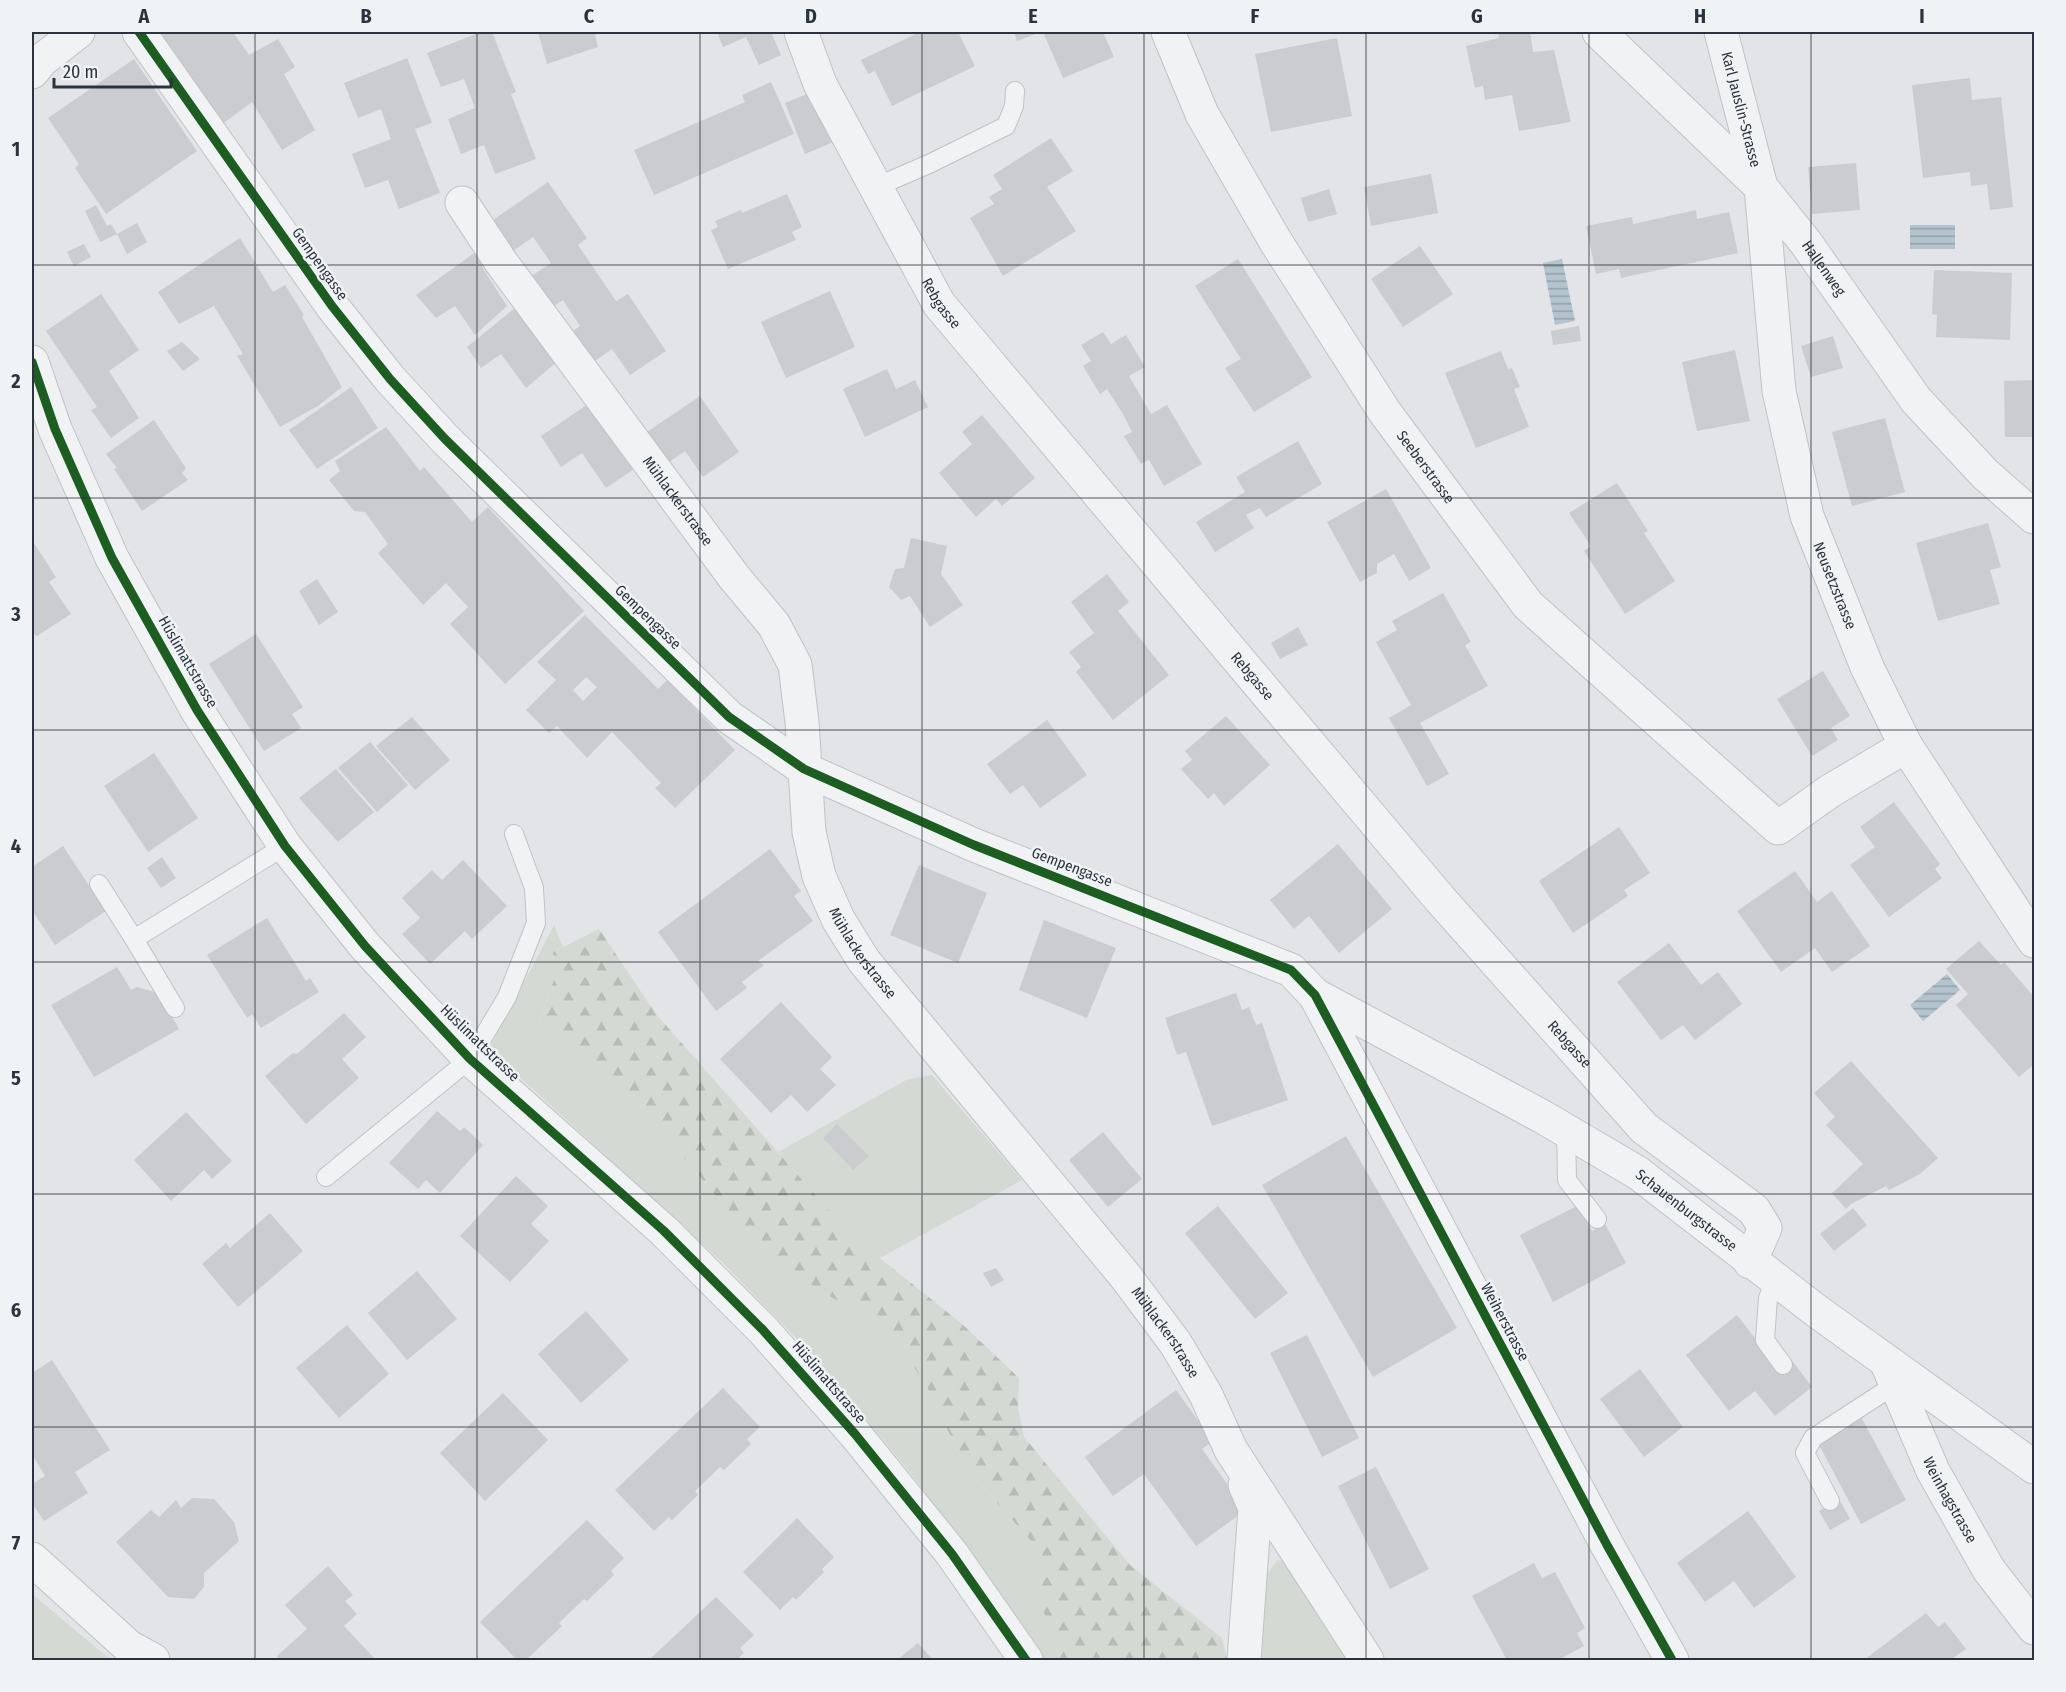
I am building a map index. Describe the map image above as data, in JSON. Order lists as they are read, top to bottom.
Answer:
{
  "streets": {
    "street": [
      "Karl Jauslin-Strasse",
      "Gempengasse",
      "Hallenweg",
      "Rebgasse",
      "Seeberstrasse",
      "Mühlackerstrasse",
      "Neusetzstrasse",
      "Hüslimattstrasse",
      "Schauenburgstrasse",
      "Weiherstrasse",
      "Weinhagstrasse"
    ]
  },
  "crossings": [
    ["Karl Jauslin-Strasse", "Hallenweg"],
    ["Karl Jauslin-Strasse", "Neusetzstrasse"],
    ["Gempengasse", "Mühlackerstrasse"],
    ["Gempengasse", "Schauenburgstrasse"],
    ["Gempengasse", "Weiherstrasse"],
    ["Hallenweg", "Neusetzstrasse"],
    ["Rebgasse", "Schauenburgstrasse"],
    ["Seeberstrasse", "Neusetzstrasse"],
    ["Schauenburgstrasse", "Weiherstrasse"],
    ["Schauenburgstrasse", "Weinhagstrasse"]
  ],
  "scale_bar": "20 m",
  "grid": {
    "columns": [
      "A",
      "B",
      "C",
      "D",
      "E",
      "F",
      "G",
      "H",
      "I"
    ],
    "rows": [
      "1",
      "2",
      "3",
      "4",
      "5",
      "6",
      "7"
    ]
  }
}
